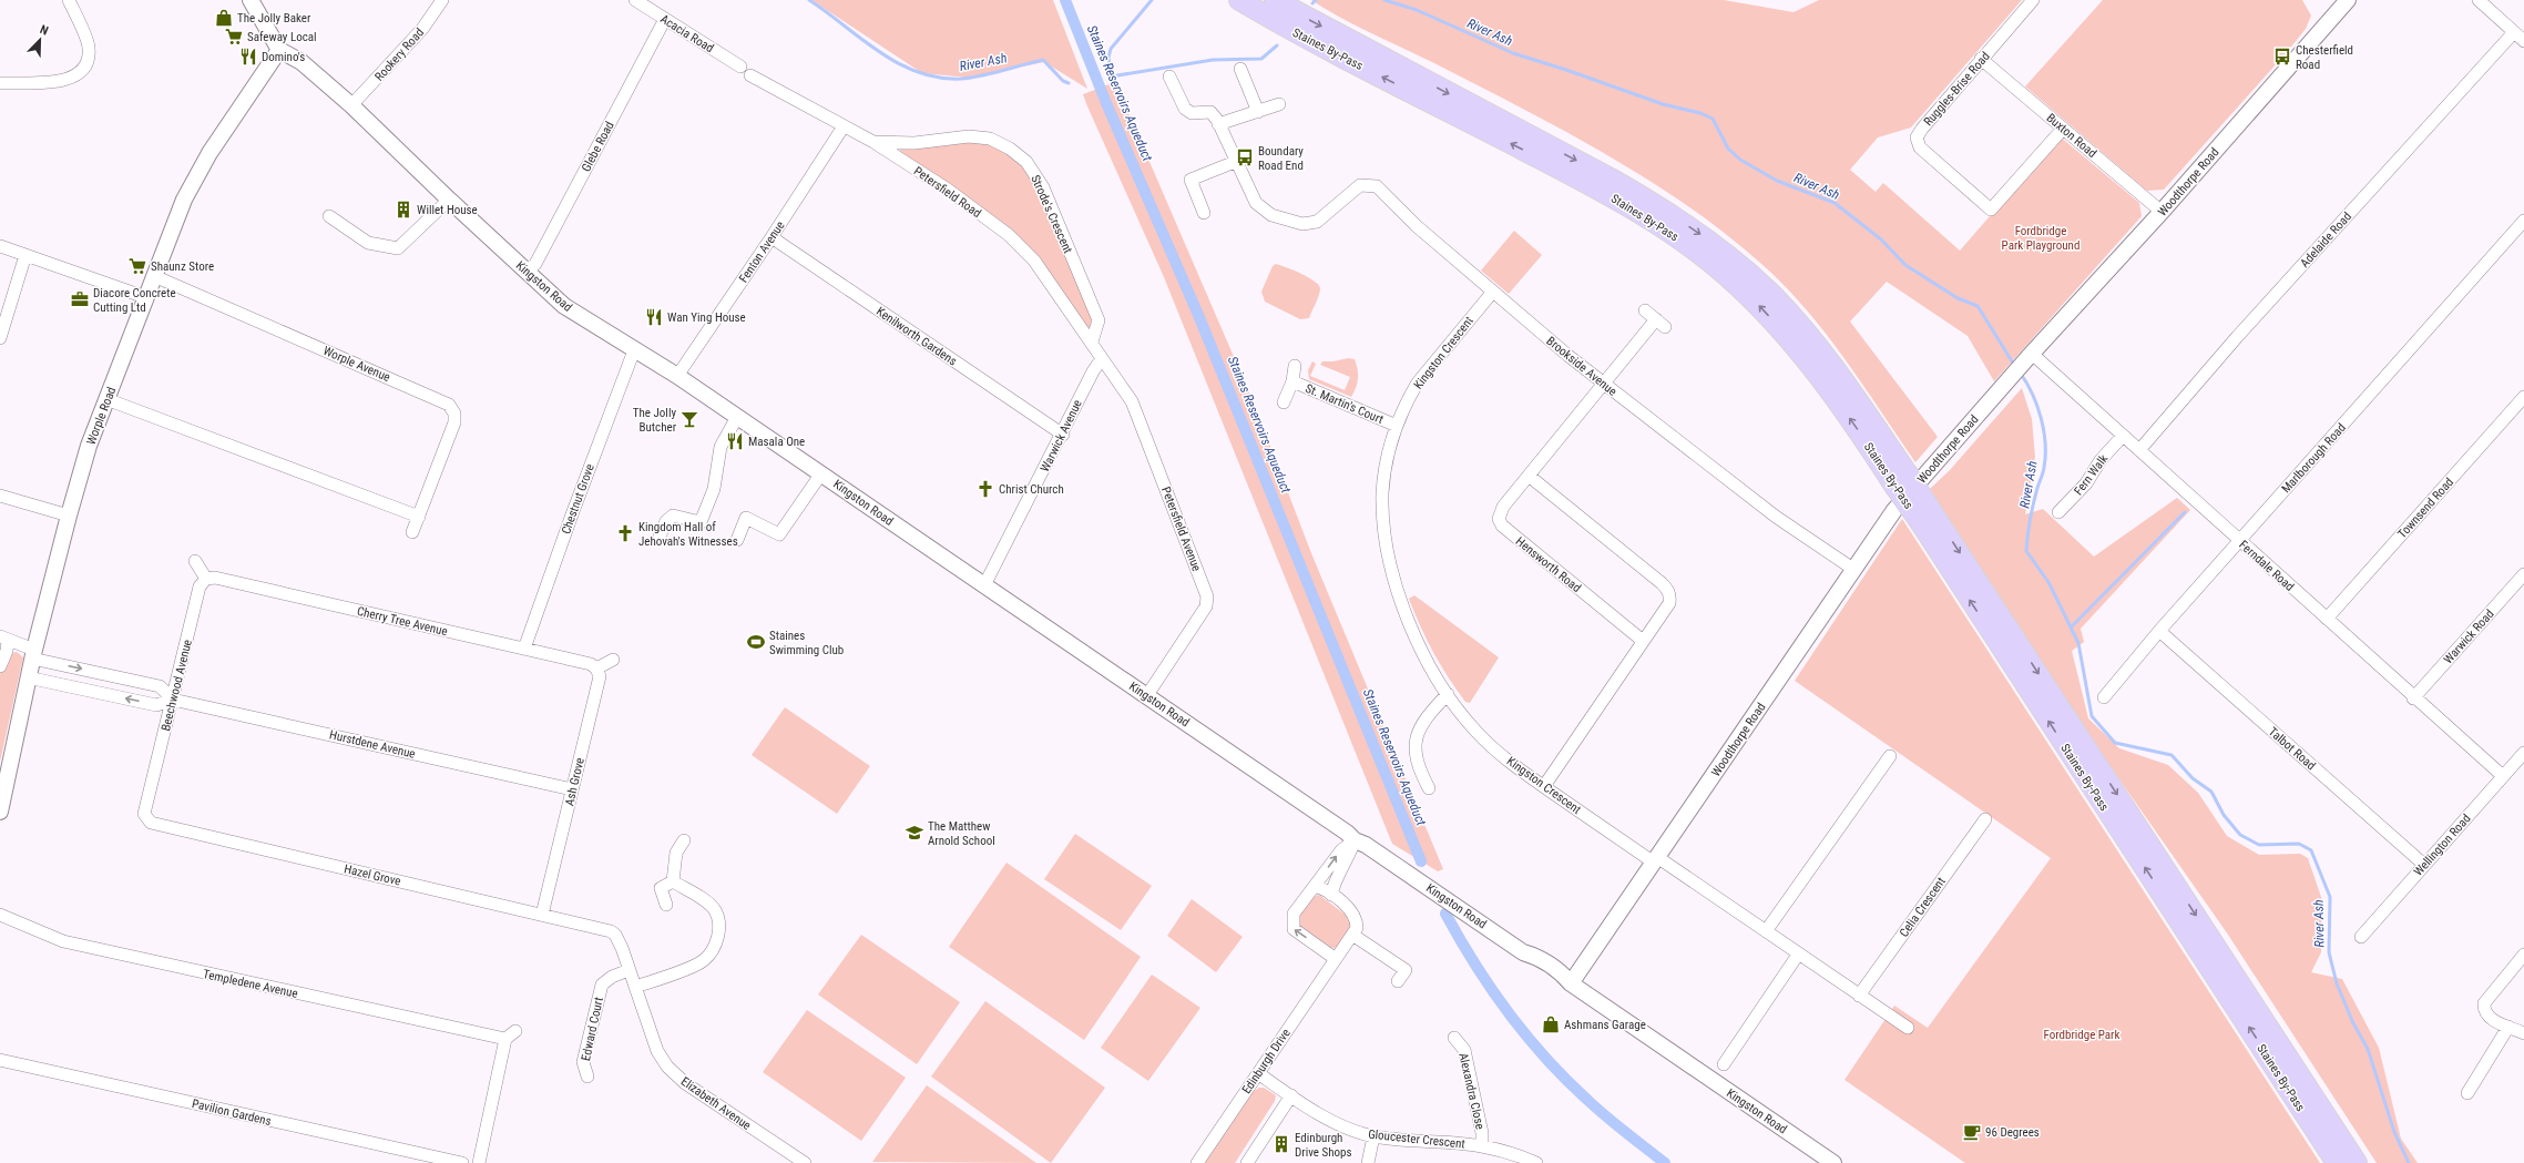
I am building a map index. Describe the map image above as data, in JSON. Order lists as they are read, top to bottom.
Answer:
{
  "streets": {
    "highway": ["Staines By-Pass"],
    "street": [
      "Acacia Road",
      "Rookery Road",
      "Ruggles-Brise Road",
      "Buxton Road",
      "Glebe Road",
      "Woodthorpe Road",
      "Petersfield Road",
      "Strode's Crescent",
      "Adelaide Road",
      "Fenton Avenue",
      "Kingston Road",
      "Kenilworth Gardens",
      "Kingston Crescent",
      "Worple Avenue",
      "Brookside Avenue",
      "St. Martin's Court",
      "Worple Road",
      "Warwick Avenue",
      "Marlborough Road",
      "Fern Walk",
      "Chestnut Grove",
      "Townsend Road",
      "Petersfield Avenue",
      "Hensworth Road",
      "Ferndale Road",
      "Cherry Tree Avenue",
      "Warwick Road",
      "Beechwood Avenue",
      "Hurstdene Avenue",
      "Talbot Road",
      "Ash Grove",
      "Wellington Road",
      "Hazel Grove",
      "Celia Crescent",
      "Templedene Avenue",
      "Edward Court",
      "Edinburgh Drive",
      "Alexandra Close",
      "Elizabeth Avenue",
      "Pavilion Gardens",
      "Gloucester Crescent"
    ]
  },
  "crossings": [
    ["Acacia Road", "Glebe Road"],
    ["Rookery Road", "Kingston Road"],
    ["Ruggles-Brise Road", "Buxton Road"],
    ["Buxton Road", "Woodthorpe Road"],
    ["Glebe Road", "Kingston Road"],
    ["Woodthorpe Road", "Kingston Road"],
    ["Woodthorpe Road", "Kingston Crescent"],
    ["Woodthorpe Road", "Brookside Avenue"],
    ["Woodthorpe Road", "Ferndale Road"],
    ["Petersfield Road", "Strode's Crescent"],
    ["Petersfield Road", "Fenton Avenue"],
    ["Petersfield Road", "Warwick Avenue"],
    ["Petersfield Road", "Petersfield Avenue"],
    ["Adelaide Road", "Ferndale Road"],
    ["Fenton Avenue", "Kingston Road"],
    ["Fenton Avenue", "Kenilworth Gardens"],
    ["Kingston Road", "Worple Road"],
    ["Kingston Road", "Warwick Avenue"],
    ["Kingston Road", "Chestnut Grove"],
    ["Kingston Road", "Petersfield Avenue"],
    ["Kenilworth Gardens", "Warwick Avenue"],
    ["Kingston Crescent", "Brookside Avenue"],
    ["Kingston Crescent", "St. Martin's Court"],
    ["Worple Avenue", "Worple Road"],
    ["Brookside Avenue", "Hensworth Road"],
    ["Worple Road", "Hurstdene Avenue"],
    ["Warwick Avenue", "Petersfield Avenue"],
    ["Marlborough Road", "Ferndale Road"],
    ["Marlborough Road", "Talbot Road"],
    ["Fern Walk", "Ferndale Road"],
    ["Chestnut Grove", "Cherry Tree Avenue"],
    ["Townsend Road", "Ferndale Road"],
    ["Ferndale Road", "Warwick Road"],
    ["Ferndale Road", "Wellington Road"],
    ["Cherry Tree Avenue", "Beechwood Avenue"],
    ["Cherry Tree Avenue", "Ash Grove"],
    ["Beechwood Avenue", "Hurstdene Avenue"],
    ["Beechwood Avenue", "Hazel Grove"],
    ["Hurstdene Avenue", "Ash Grove"],
    ["Talbot Road", "Wellington Road"],
    ["Ash Grove", "Hazel Grove"],
    ["Hazel Grove", "Elizabeth Avenue"],
    ["Edward Court", "Elizabeth Avenue"],
    ["Edinburgh Drive", "Gloucester Crescent"],
    ["Alexandra Close", "Gloucester Crescent"]
  ],
  "water": ["River Ash", "Staines Reservoirs Aqueduct"],
  "parks": ["Fordbridge Park Playground", "Fordbridge Park"],
  "places": {
    "shop": ["The Jolly Baker", "Ashmans Garage"],
    "supermarket": ["Safeway Local", "Shaunz Store"],
    "restaurant": ["Domino's", "Wan Ying House", "Masala One"],
    "bus stop": ["Chesterfield Road", "Boundary Road End"],
    "building": ["Willet House", "Edinburgh Drive Shops"],
    "office": ["Diacore Concrete Cutting Ltd"],
    "bar": ["The Jolly Butcher"],
    "church": ["Christ Church", "Kingdom Hall of Jehovah's Witnesses"],
    "sports": ["Staines Swimming Club"],
    "school or university": ["The Matthew Arnold School"],
    "cafe": ["96 Degrees"]
  },
  "north": "top right"
}
